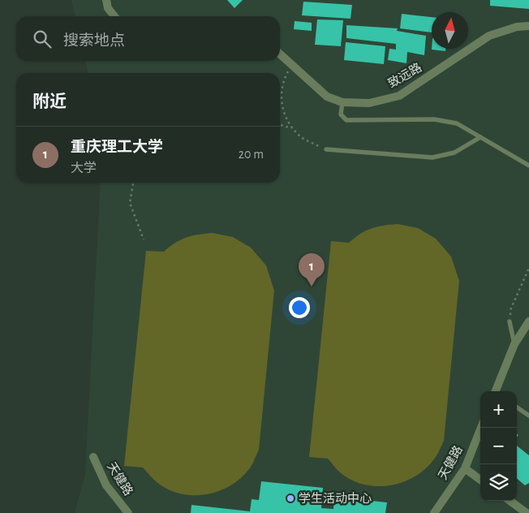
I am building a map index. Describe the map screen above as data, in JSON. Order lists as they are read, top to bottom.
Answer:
{
  "streets": {
    "street": ["致远路", "天健路"]
  },
  "places": ["学生活动中心"],
  "north": "top",
  "page": {
    "search": "搜索地点",
    "heading": "附近",
    "list": [
      {
        "mark": "1",
        "name": "重庆理工大学",
        "note": "大学",
        "value": "20 m"
      }
    ],
    "pins": "1",
    "map_buttons": ["+", "−"]
  }
}
